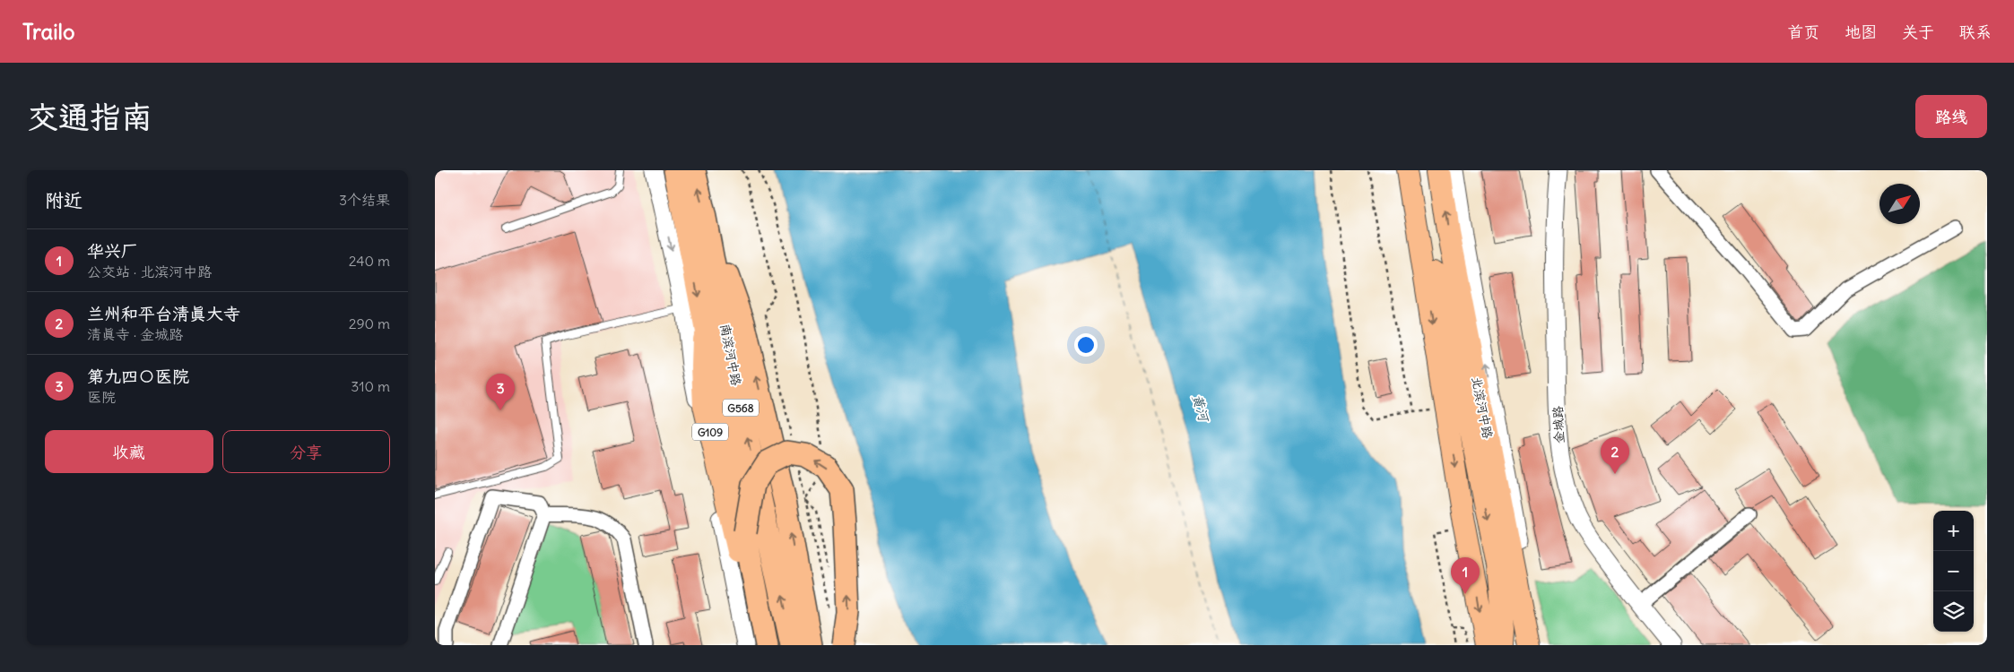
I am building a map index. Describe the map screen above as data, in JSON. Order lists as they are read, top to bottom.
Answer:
{
  "streets": {
    "highway": ["南滨河中路", "G568"],
    "main road": ["北滨河中路"],
    "street": ["金城路"]
  },
  "water": ["黄河"],
  "north": "top right",
  "page": {
    "header": "Trailo",
    "nav": [
      "首页",
      "地图",
      "关于",
      "联系"
    ],
    "buttons": [
      "路线",
      ["收藏", "分享"]
    ],
    "title": "交通指南",
    "heading": ["附近", "3个结果"],
    "list": [
      {
        "mark": "1",
        "name": "华兴厂",
        "note": "公交站 · 北滨河中路",
        "value": "240 m"
      },
      {
        "mark": "2",
        "name": "兰州和平台清真大寺",
        "note": "清真寺 · 金城路",
        "value": "290 m"
      },
      {
        "mark": "3",
        "name": "第九四〇医院",
        "note": "医院",
        "value": "310 m"
      }
    ],
    "pins": ["3", "2", "1"],
    "map_buttons": ["+", "−"]
  }
}
